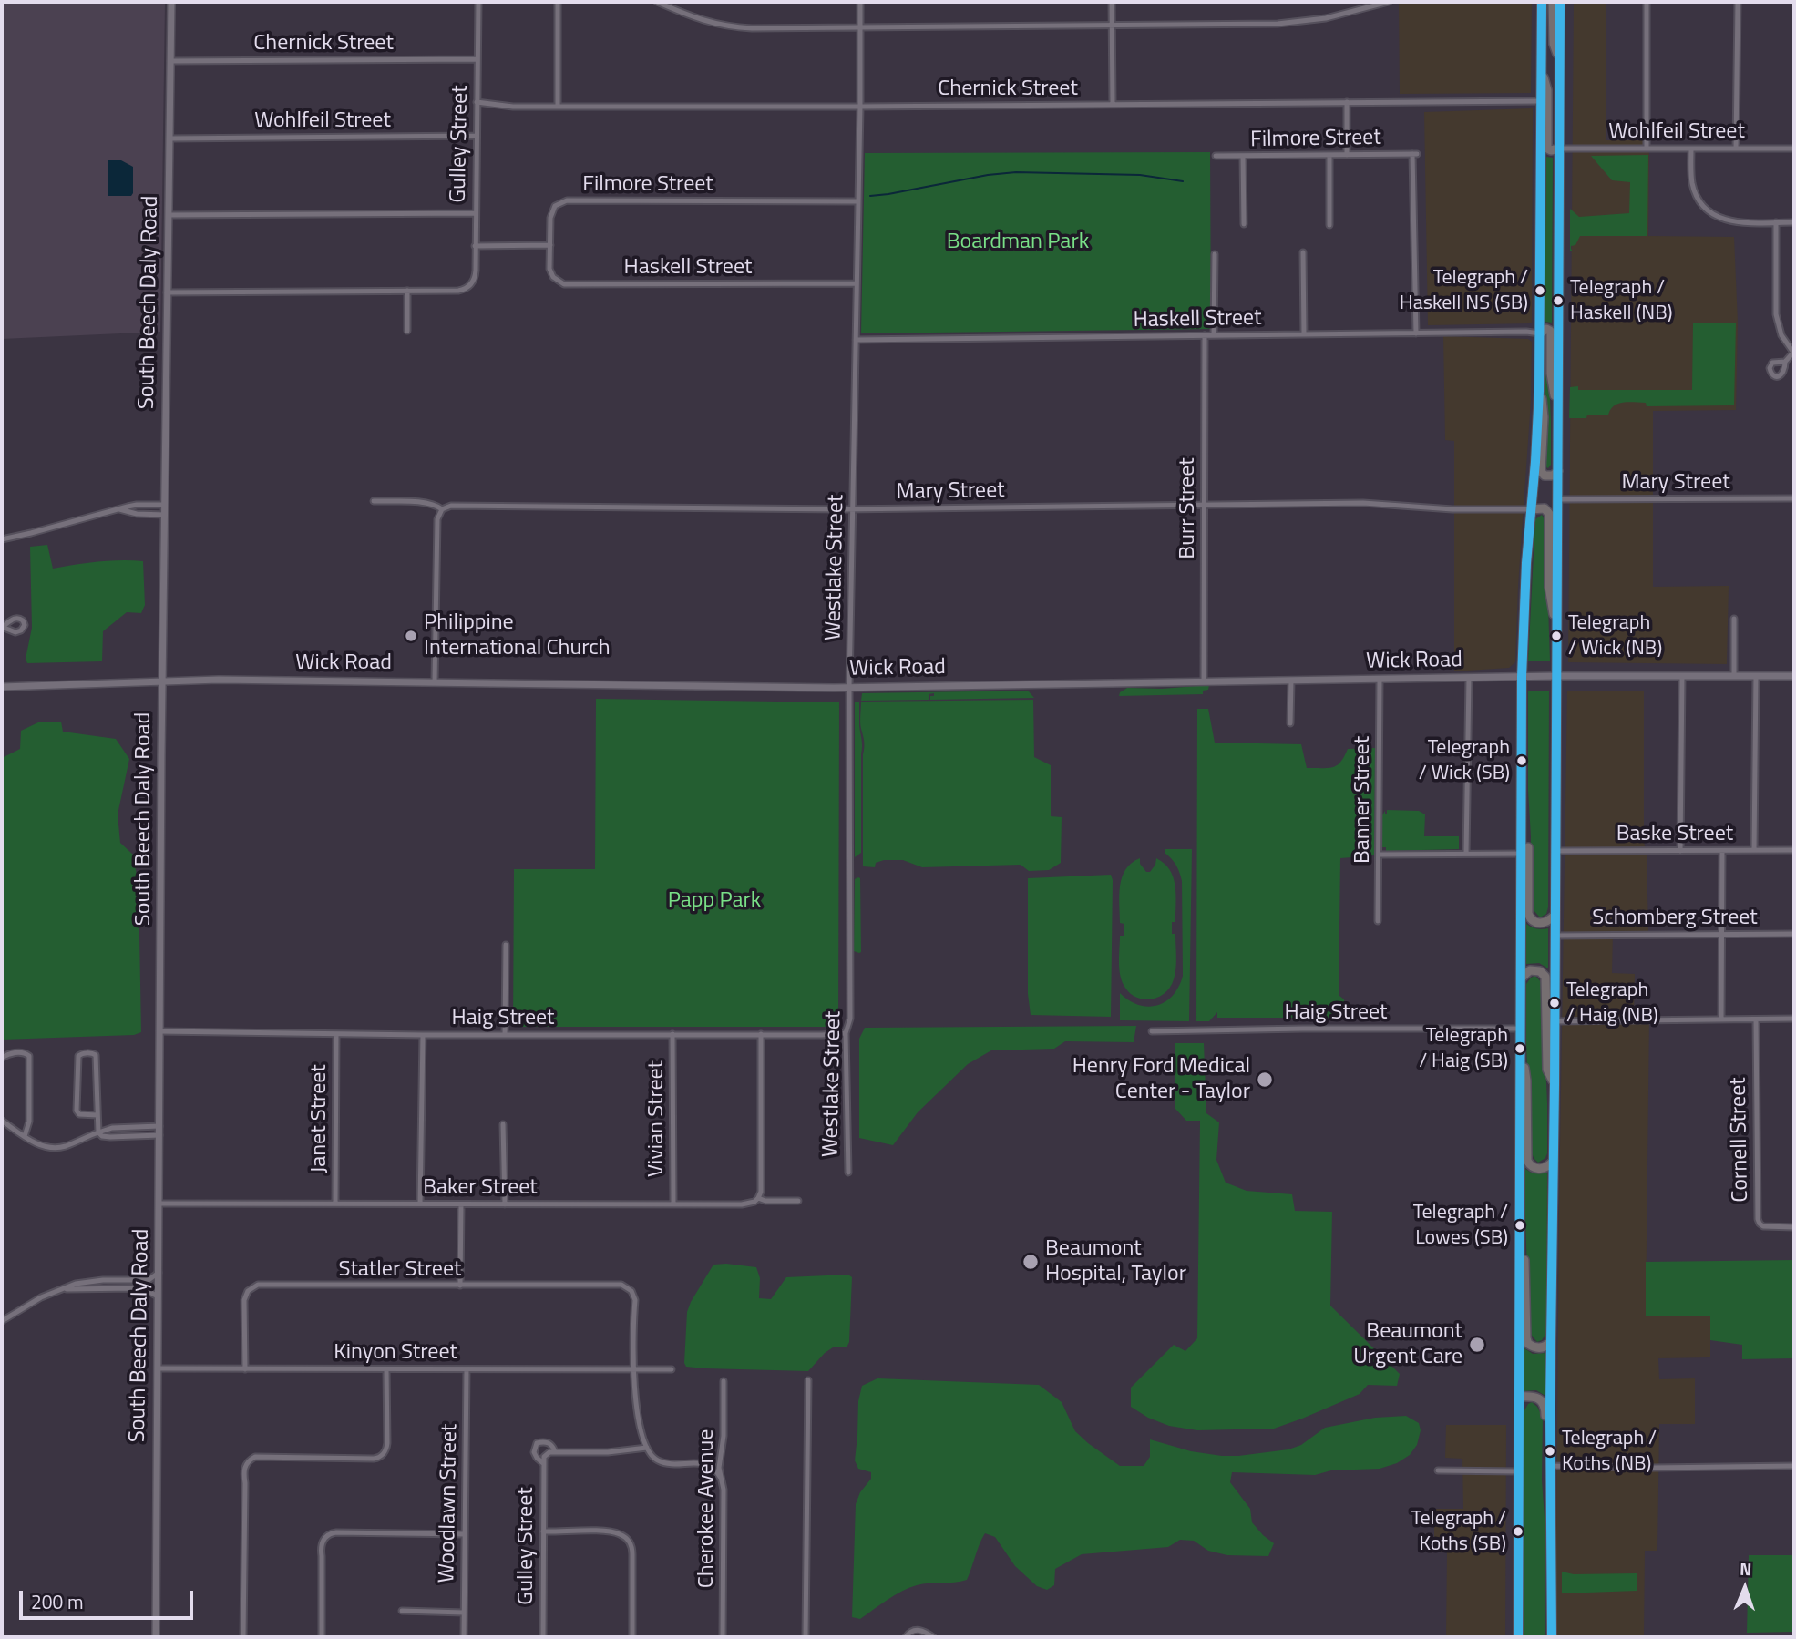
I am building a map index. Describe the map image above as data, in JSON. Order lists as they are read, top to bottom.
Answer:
{
  "streets": {
    "street": [
      "Chernick Street",
      "Wohlfeil Street",
      "Filmore Street",
      "Gulley Street",
      "Haskell Street",
      "South Beech Daly Road",
      "Mary Street",
      "Burr Street",
      "Westlake Street",
      "Wick Road",
      "Banner Street",
      "Baske Street",
      "Schomberg Street",
      "Haig Street",
      "Janet Street",
      "Vivian Street",
      "Cornell Street",
      "Baker Street",
      "Statler Street",
      "Kinyon Street",
      "Woodlawn Street",
      "Cherokee Avenue"
    ]
  },
  "crossings": [
    ["Chernick Street", "Gulley Street"],
    ["Chernick Street", "South Beech Daly Road"],
    ["Chernick Street", "Westlake Street"],
    ["Wohlfeil Street", "Gulley Street"],
    ["Wohlfeil Street", "South Beech Daly Road"],
    ["Filmore Street", "Haskell Street"],
    ["Filmore Street", "Westlake Street"],
    ["Haskell Street", "Burr Street"],
    ["Haskell Street", "Westlake Street"],
    ["South Beech Daly Road", "Wick Road"],
    ["South Beech Daly Road", "Haig Street"],
    ["South Beech Daly Road", "Baker Street"],
    ["South Beech Daly Road", "Kinyon Street"],
    ["Mary Street", "Burr Street"],
    ["Mary Street", "Westlake Street"],
    ["Burr Street", "Wick Road"],
    ["Westlake Street", "Wick Road"],
    ["Westlake Street", "Haig Street"],
    ["Wick Road", "Banner Street"],
    ["Haig Street", "Janet Street"],
    ["Haig Street", "Vivian Street"],
    ["Janet Street", "Baker Street"],
    ["Vivian Street", "Baker Street"],
    ["Statler Street", "Kinyon Street"],
    ["Kinyon Street", "Woodlawn Street"]
  ],
  "parks": ["Boardman Park", "Papp Park"],
  "places": [
    "Telegraph / Haskell NS (SB)",
    "Telegraph / Haskell (NB)",
    "Philippine International Church",
    "Telegraph / Wick (NB)",
    "Telegraph / Wick (SB)",
    "Telegraph / Haig (NB)",
    "Telegraph / Haig (SB)",
    "Henry Ford Medical Center - Taylor",
    "Telegraph / Lowes (SB)",
    "Beaumont Hospital, Taylor",
    "Beaumont Urgent Care",
    "Telegraph / Koths (NB)",
    "Telegraph / Koths (SB)"
  ],
  "scale_bar": "200 m",
  "north": "top"
}
